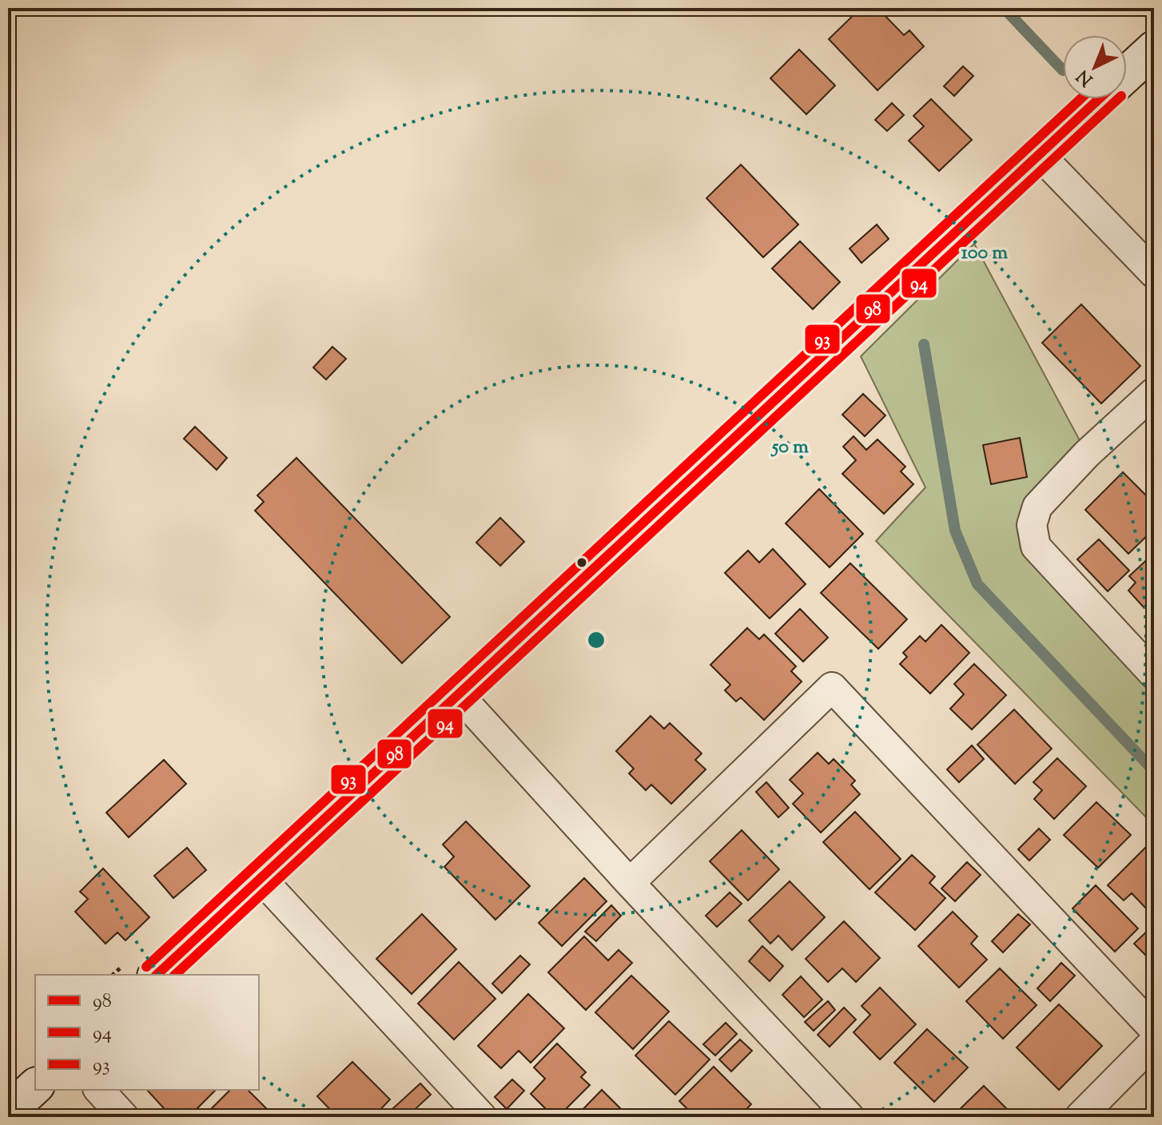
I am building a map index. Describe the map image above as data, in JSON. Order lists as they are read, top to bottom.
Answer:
{
  "lines": ["transit line 98", "transit line 94", "transit line 93"],
  "legend": ["98", "94", "93"],
  "north": "bottom left",
  "rings": ["100 m", "50 m"]
}
